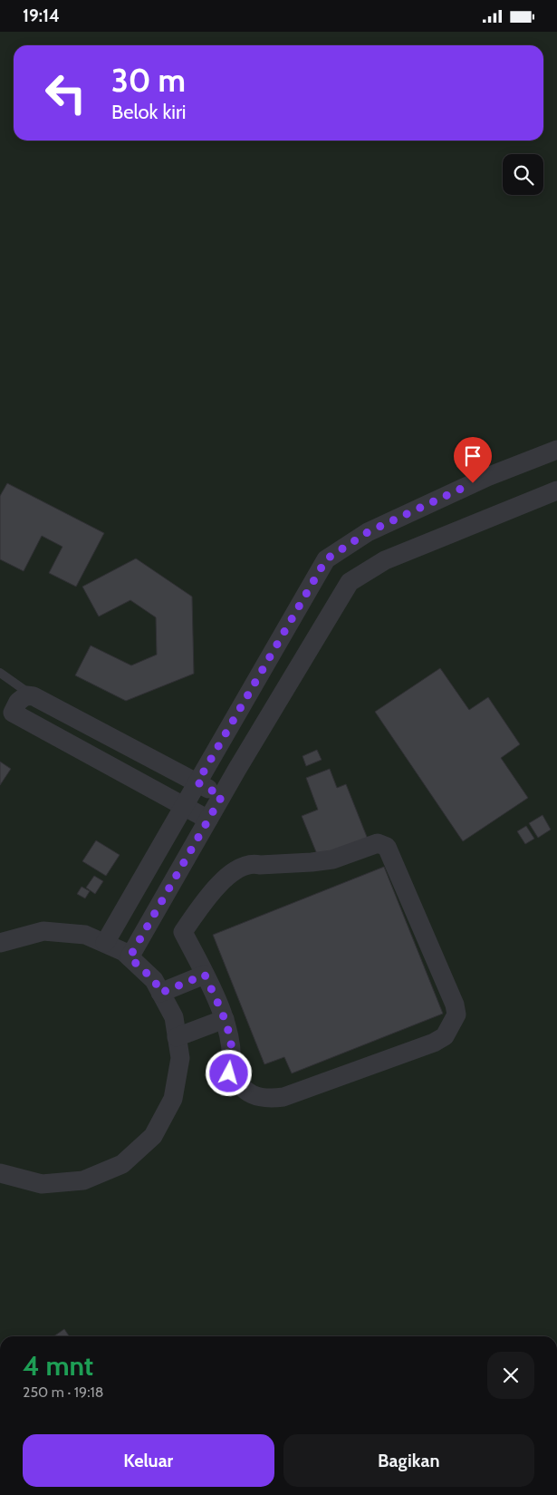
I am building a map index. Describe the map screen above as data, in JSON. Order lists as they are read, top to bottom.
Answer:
{
  "page": {
    "status": "19:14",
    "turn": ["30 m", "Belok kiri"],
    "heading": ["4 mnt", "250 m · 19:18"],
    "buttons": ["Keluar", "Bagikan"]
  }
}
